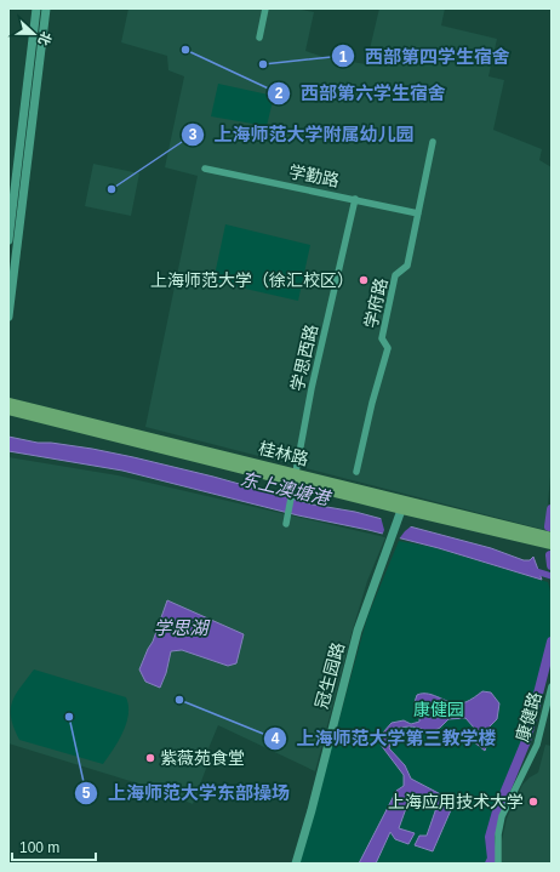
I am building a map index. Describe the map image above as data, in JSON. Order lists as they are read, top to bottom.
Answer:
{
  "streets": {
    "main road": ["桂林路"],
    "street": [
      "学勤路",
      "学府路",
      "学思西路",
      "冠生园路",
      "康健路"
    ]
  },
  "crossings": [
    ["学勤路", "学府路"],
    ["学勤路", "学思西路"],
    ["学思西路", "桂林路"],
    ["桂林路", "冠生园路"]
  ],
  "water": ["东上澳塘港", "学思湖"],
  "parks": ["康健园"],
  "places": [
    "西部第六学生宿舍",
    "西部第四学生宿舍",
    "上海师范大学附属幼儿园",
    "上海师范大学（徐汇校区）",
    "上海师范大学第三教学楼",
    "上海师范大学东部操场",
    "紫薇苑食堂",
    "上海应用技术大学"
  ],
  "scale_bar": "100 m",
  "north": "right"
}
